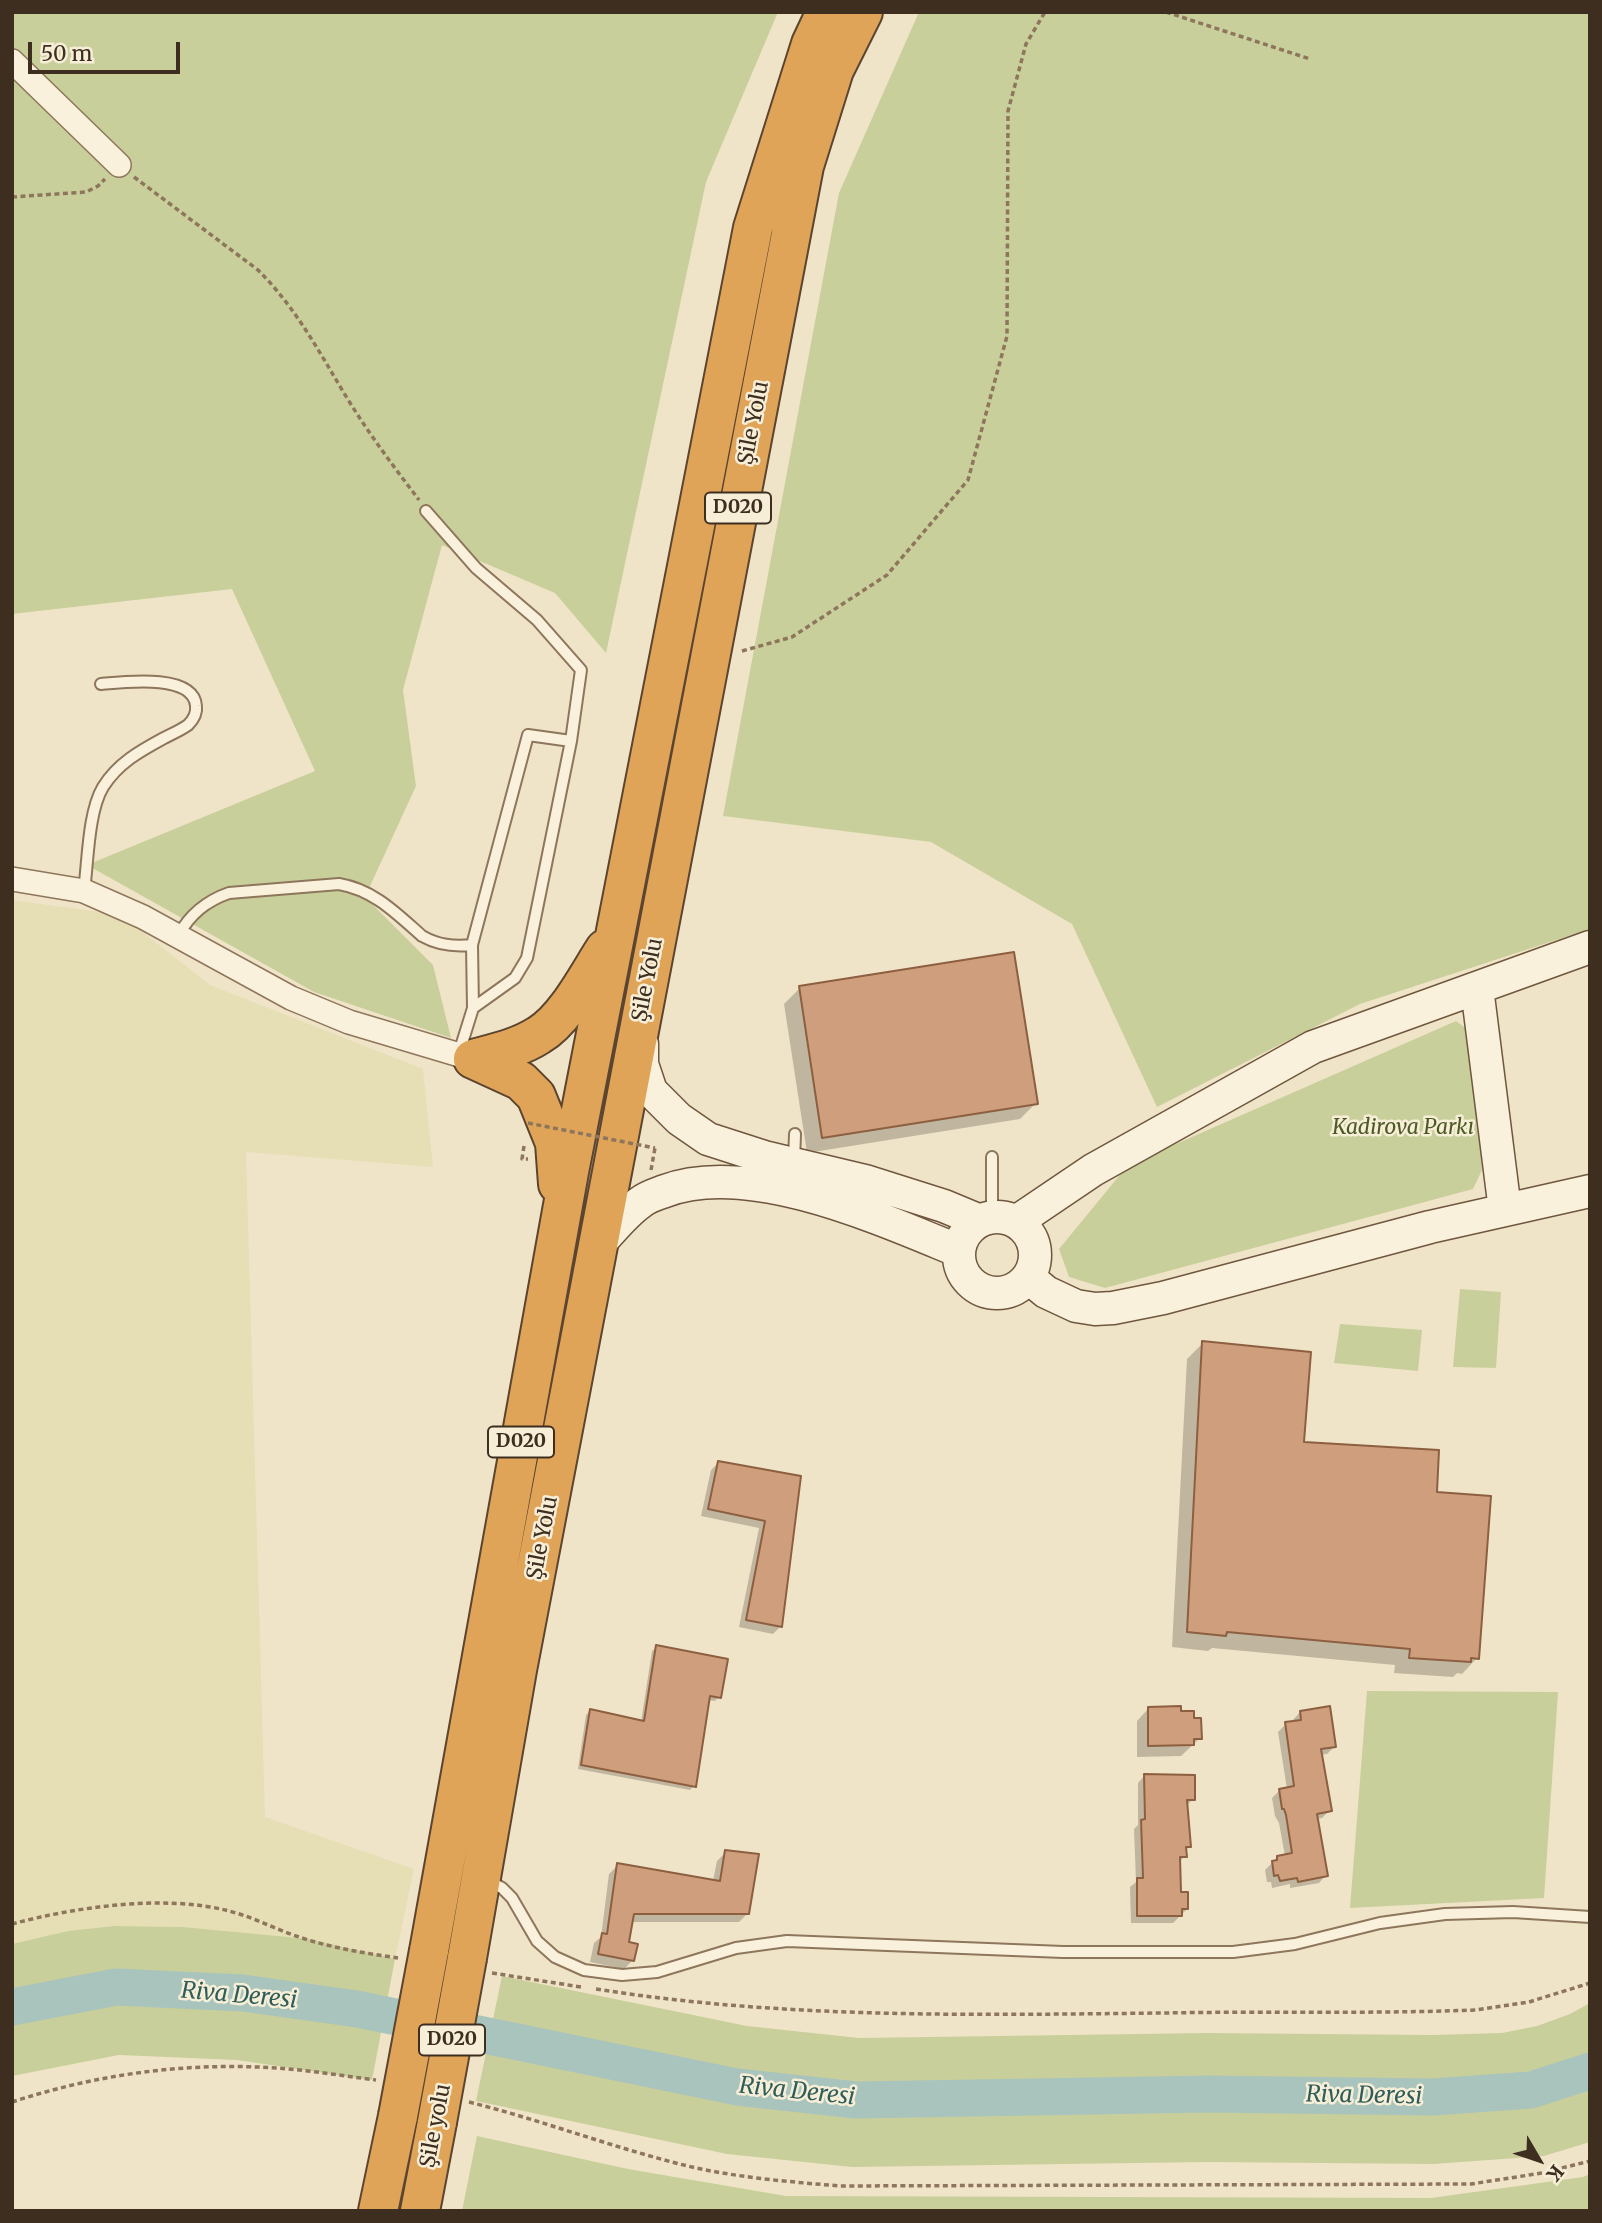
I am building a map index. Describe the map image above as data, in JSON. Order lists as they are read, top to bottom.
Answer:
{
  "streets": {
    "highway": ["Şile Yolu", "D020", "Şile yolu"]
  },
  "crossings": [
    ["Şile Yolu", "D020"],
    ["Şile Yolu", "Şile yolu"]
  ],
  "water": ["Riva Deresi"],
  "parks": ["Kadirova Parkı"],
  "scale_bar": "50 m",
  "north": "bottom right"
}
